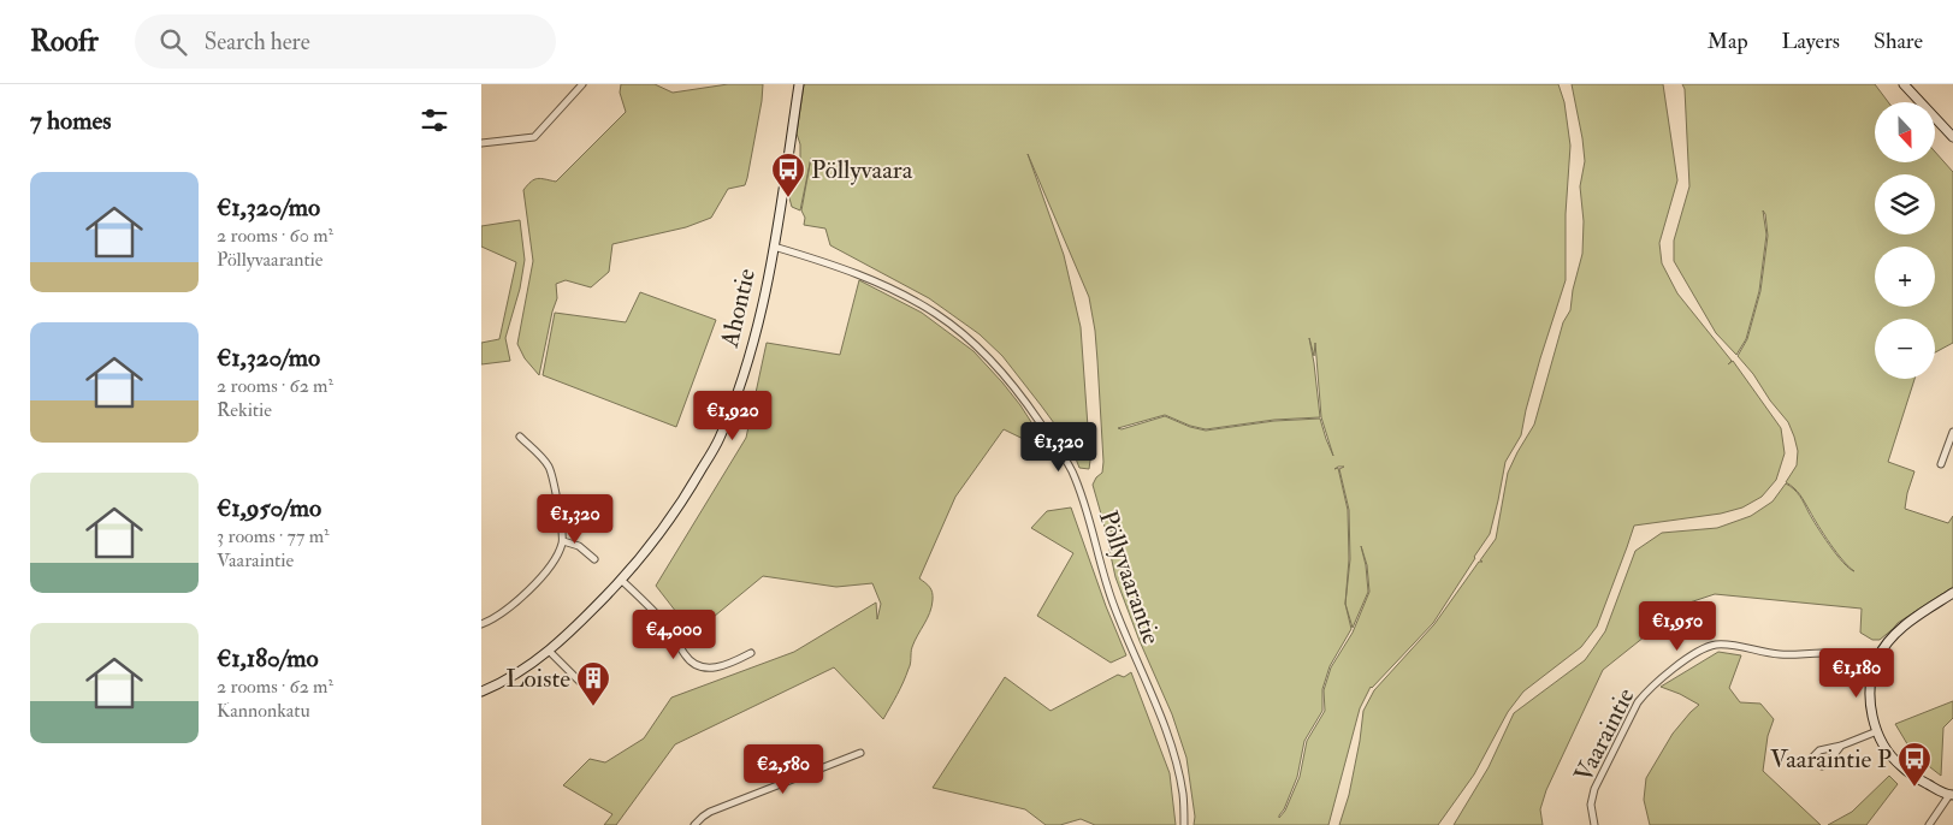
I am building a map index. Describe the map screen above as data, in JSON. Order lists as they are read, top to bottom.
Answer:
{
  "streets": {
    "street": ["Ahontie", "Pöllyvaarantie", "Vaaraintie"]
  },
  "crossings": [
    ["Ahontie", "Pöllyvaarantie"]
  ],
  "places": {
    "bus stop": ["Pöllyvaara", "Vaaraintie P"],
    "building": ["Loiste"]
  },
  "north": "bottom",
  "page": {
    "header": "Roofr",
    "search": "Search here",
    "nav": ["Map", "Layers", "Share"],
    "heading": "7 homes",
    "map_buttons": ["+", "−"],
    "list": [
      {
        "name": "€1,320/mo",
        "note": "2 rooms · 60 m² · Pöllyvaarantie"
      },
      {
        "name": "€1,320/mo",
        "note": "2 rooms · 62 m² · Rekitie"
      },
      {
        "name": "€1,950/mo",
        "note": "3 rooms · 77 m² · Vaaraintie"
      },
      {
        "name": "€1,180/mo",
        "note": "2 rooms · 62 m² · Kannonkatu"
      }
    ],
    "price": [
      "€1,920",
      "€1,320",
      "€1,320",
      "€1,950",
      "€4,000",
      "€1,180",
      "€2,580"
    ]
  }
}
